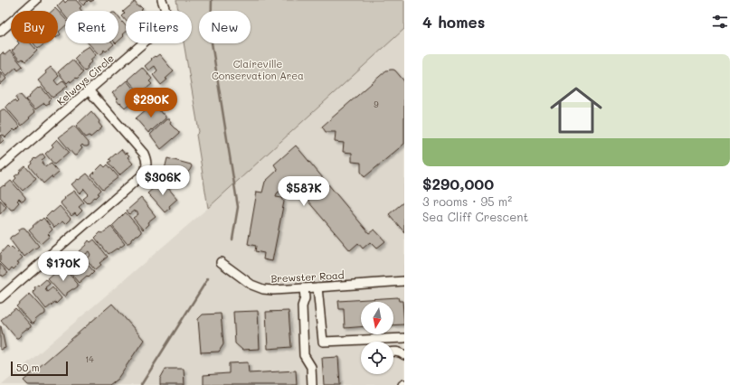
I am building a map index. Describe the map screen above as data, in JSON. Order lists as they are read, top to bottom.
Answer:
{
  "streets": {
    "street": ["Kelways Circle", "Brewster Road"]
  },
  "parks": ["Claireville Conservation Area"],
  "house_numbers": ["9", "14"],
  "scale_bar": "50 m",
  "north": "bottom",
  "page": {
    "heading": "4 homes",
    "chip": [
      "Buy",
      "Rent",
      "Filters",
      "New"
    ],
    "list": [
      {
        "name": "$290,000",
        "note": "3 rooms · 95 m² · Sea Cliff Crescent"
      }
    ],
    "price": [
      "$290K",
      "$306K",
      "$587K",
      "$170K"
    ],
    "scale": "50 m"
  }
}
